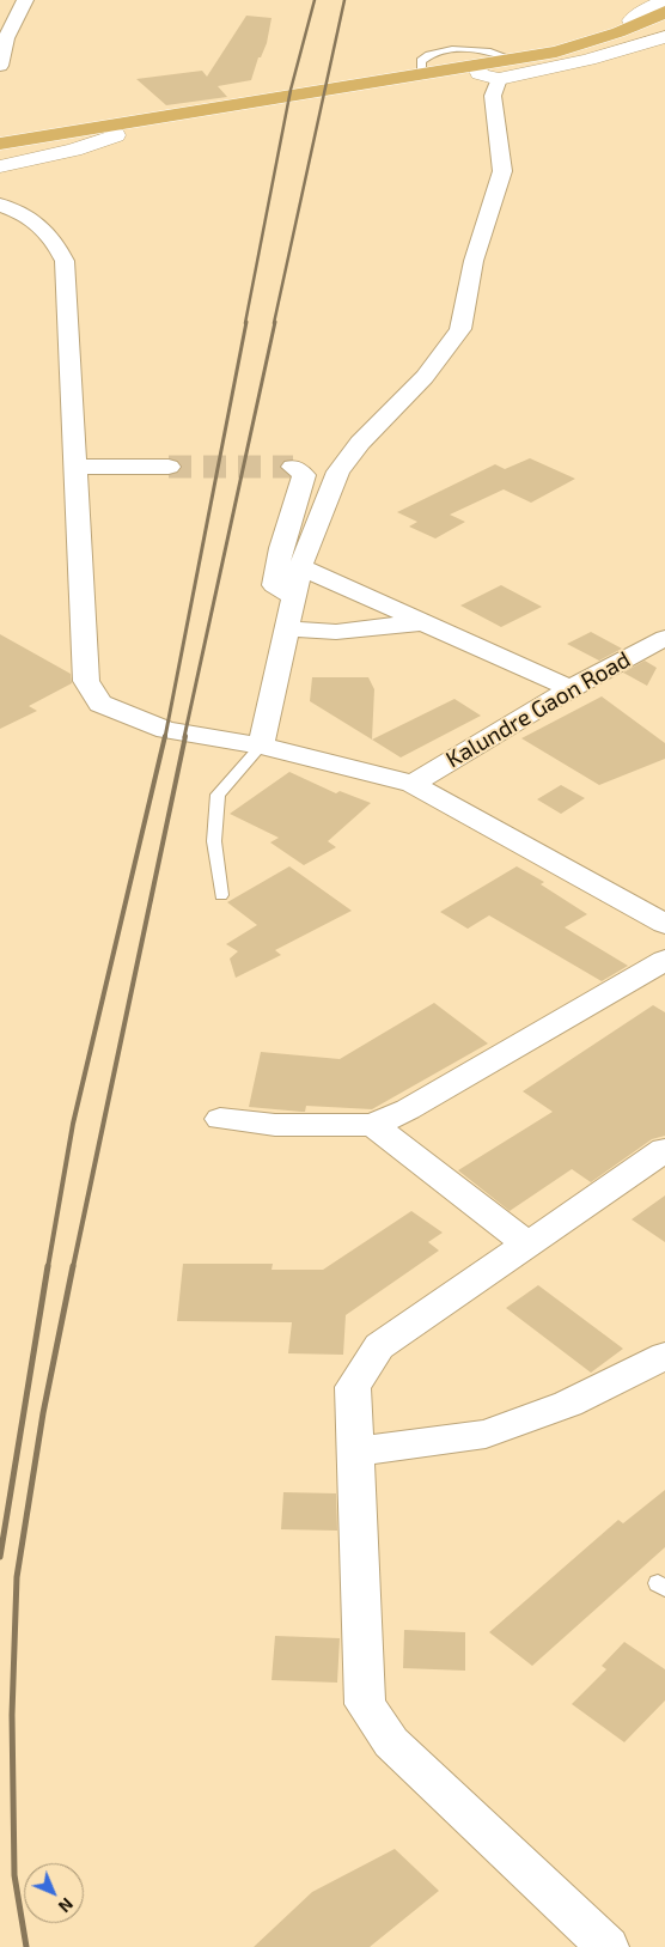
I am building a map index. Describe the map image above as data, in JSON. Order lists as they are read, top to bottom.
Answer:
{
  "streets": {
    "street": ["Kalundre Gaon Road"]
  },
  "north": "bottom right"
}
